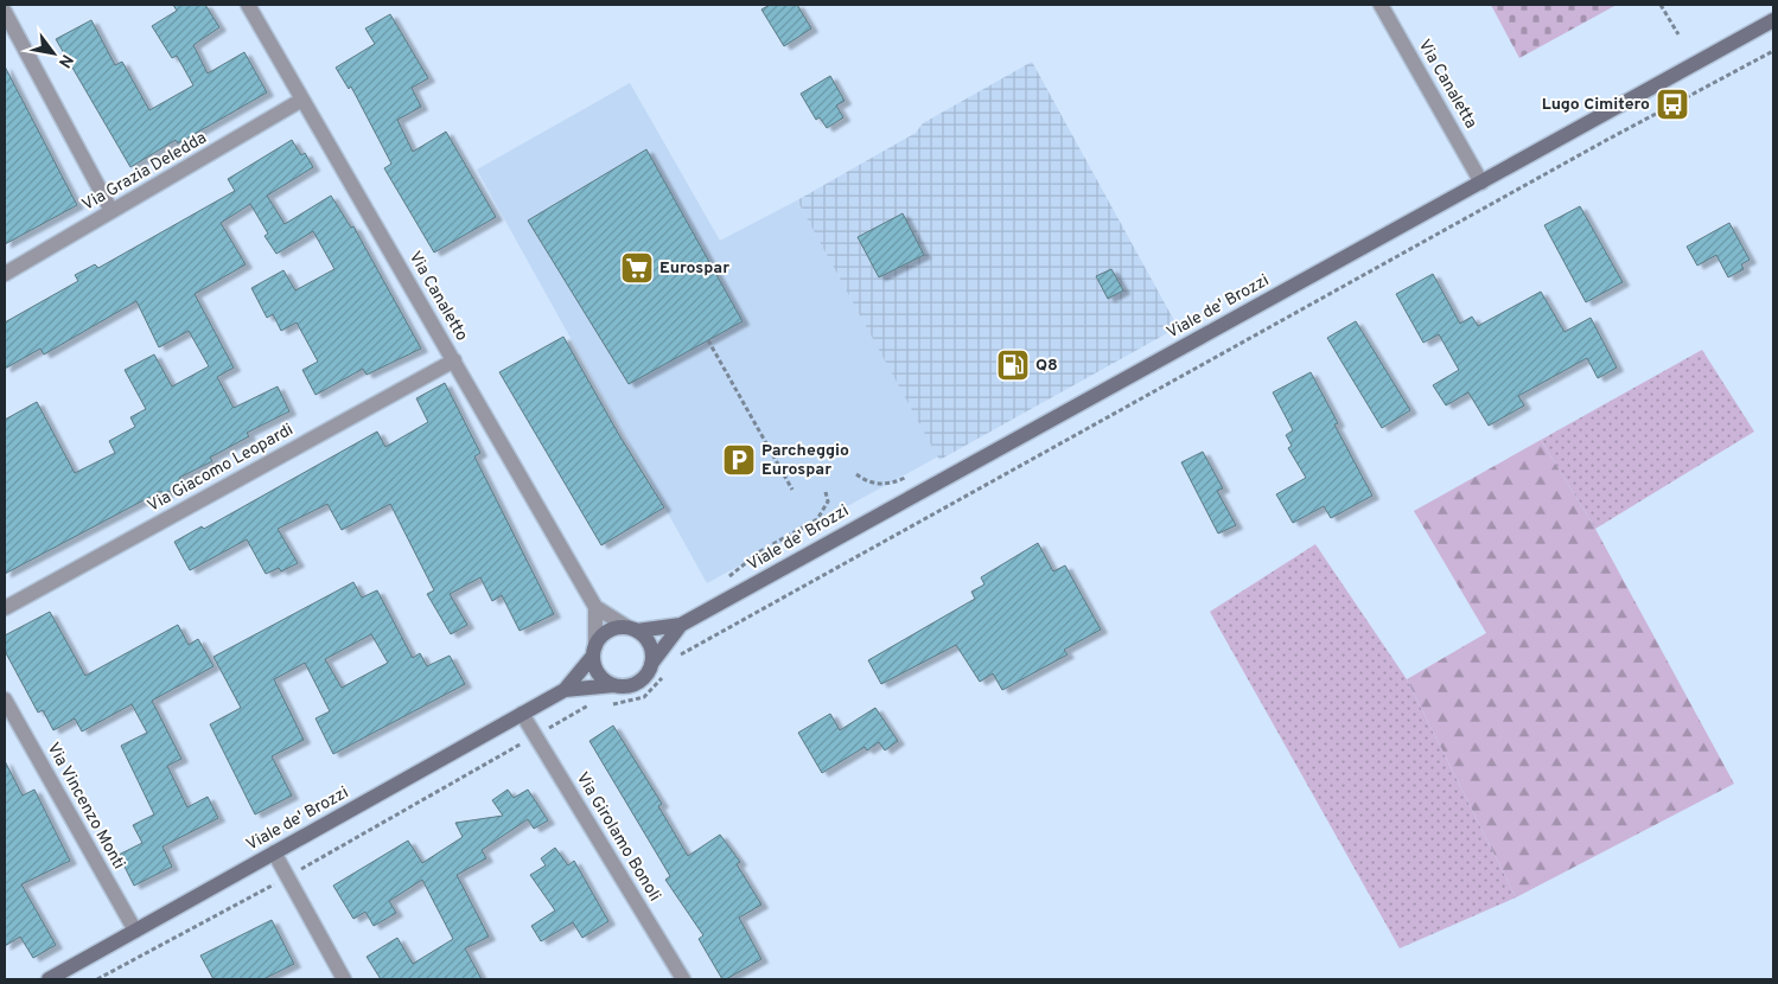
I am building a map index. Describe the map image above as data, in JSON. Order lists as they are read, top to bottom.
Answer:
{
  "streets": {
    "street": [
      "Via Canaletta",
      "Via Grazia Deledda",
      "Via Canaletto",
      "Viale de' Brozzi",
      "Via Giacomo Leopardi",
      "Via Vincenzo Monti",
      "Via Girolamo Bonoli"
    ]
  },
  "crossings": [
    ["Via Canaletta", "Viale de' Brozzi"],
    ["Via Grazia Deledda", "Via Canaletto"],
    ["Via Canaletto", "Viale de' Brozzi"],
    ["Via Canaletto", "Via Giacomo Leopardi"],
    ["Viale de' Brozzi", "Via Vincenzo Monti"],
    ["Viale de' Brozzi", "Via Girolamo Bonoli"]
  ],
  "places": {
    "bus stop": ["Lugo Cimitero"],
    "supermarket": ["Eurospar"],
    "fuel station": ["Q8"],
    "parking": ["Parcheggio Eurospar"]
  },
  "north": "bottom right"
}
